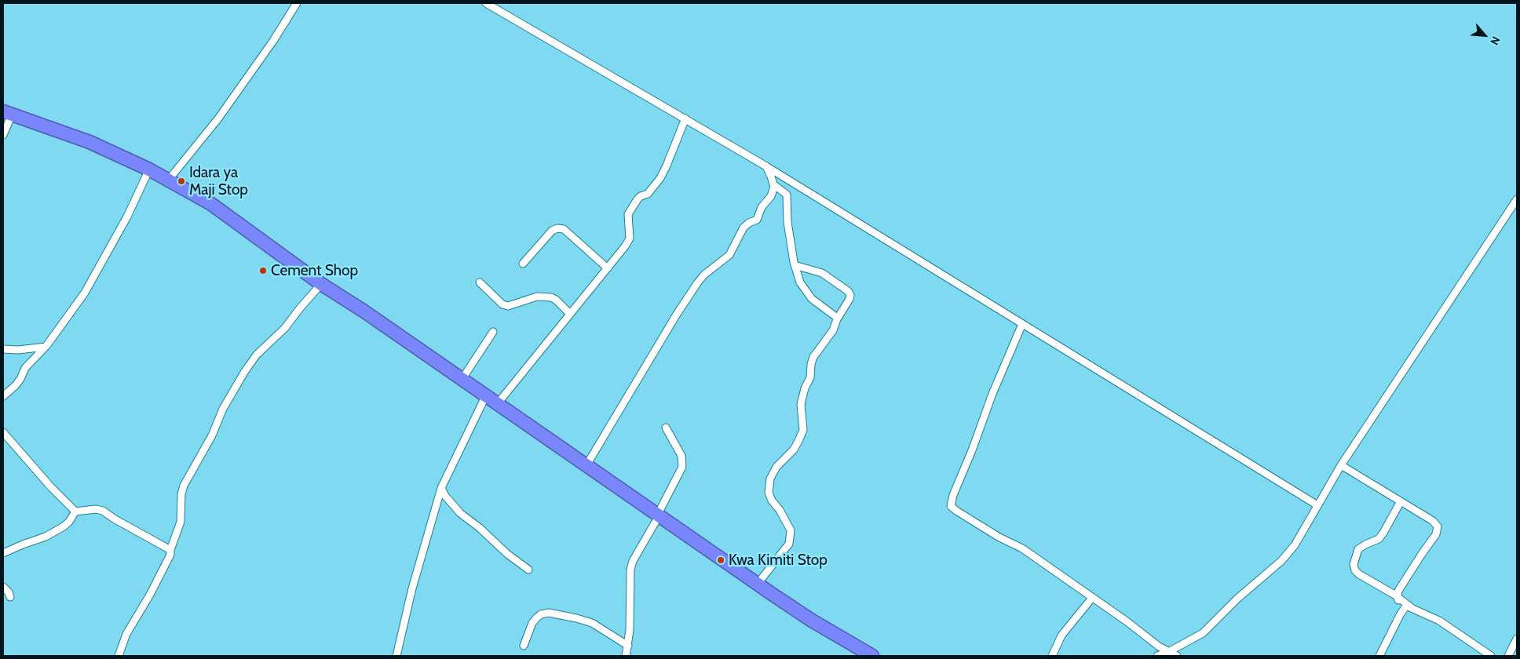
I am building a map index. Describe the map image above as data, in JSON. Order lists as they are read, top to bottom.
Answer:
{
  "places": ["Idara ya Maji Stop", "Cement Shop", "Kwa Kimiti Stop"],
  "north": "bottom right"
}
